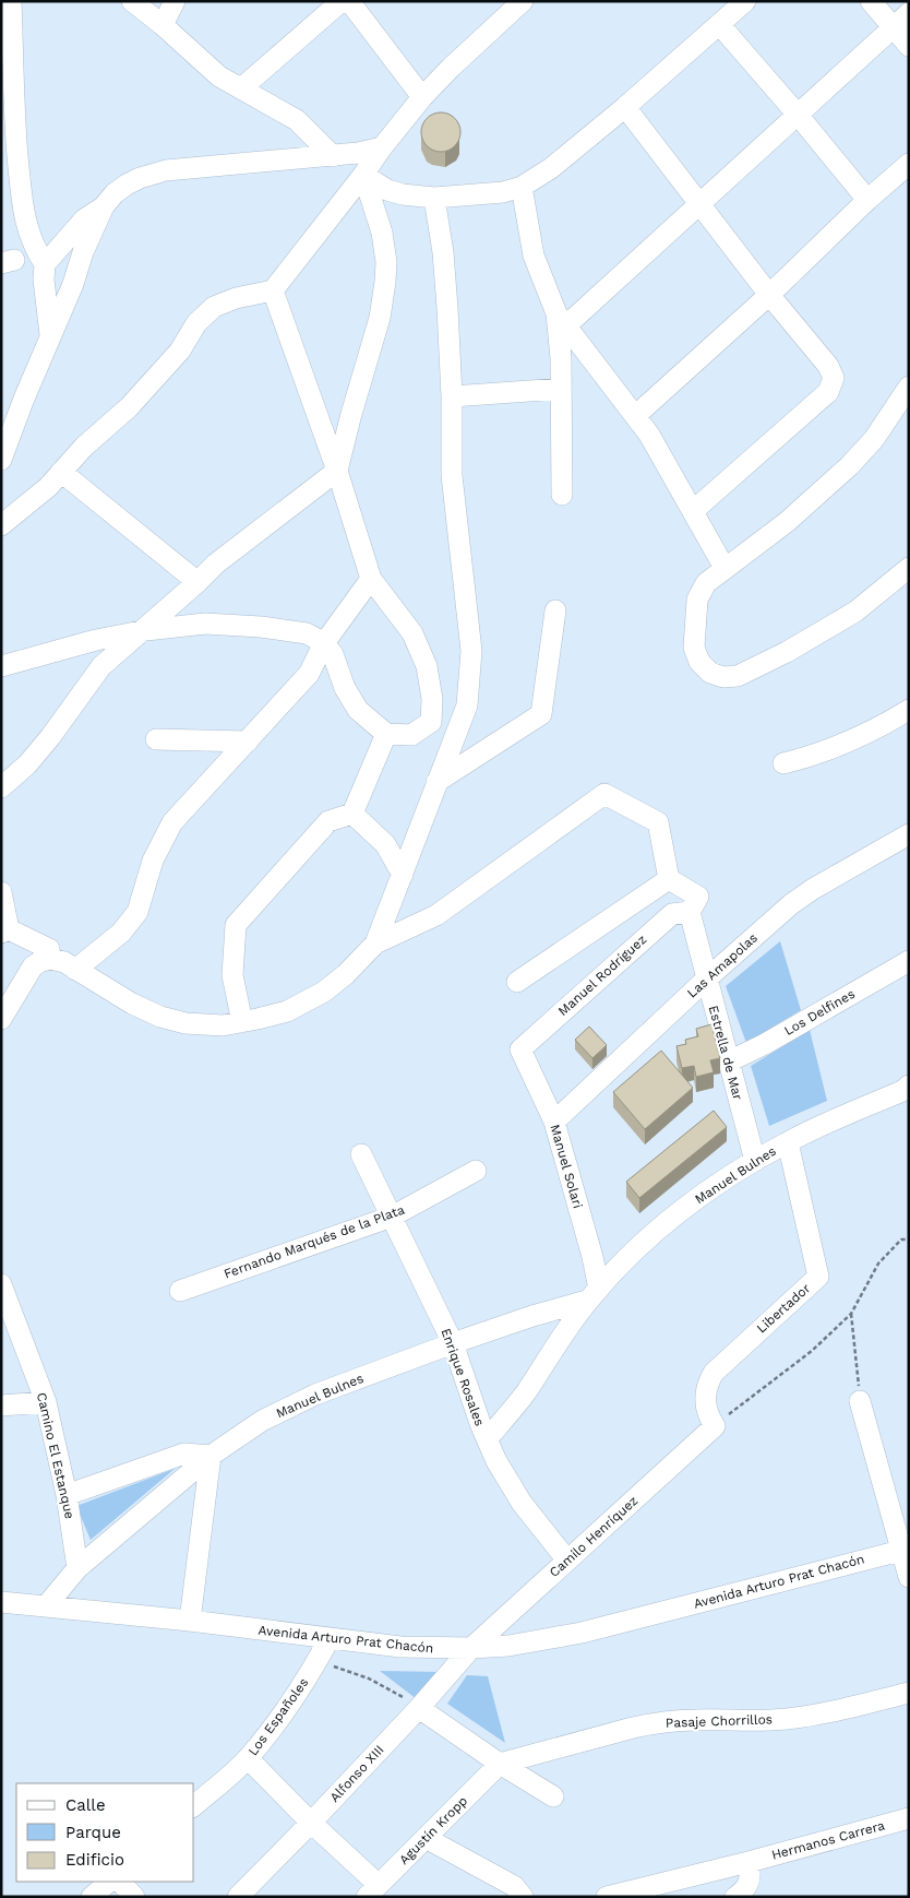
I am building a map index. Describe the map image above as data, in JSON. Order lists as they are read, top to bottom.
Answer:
{
  "streets": {
    "street": [
      "Las Amapolas",
      "Manuel Rodríguez",
      "Los Delfines",
      "Estrella de Mar",
      "Manuel Solari",
      "Manuel Bulnes",
      "Fernando Marqués de la Plata",
      "Libertador",
      "Enrique Rosales",
      "Camino El Estanque",
      "Camilo Henríquez",
      "Avenida Arturo Prat Chacón",
      "Los Españoles",
      "Pasaje Chorrillos",
      "Alfonso XIII",
      "Agustín Kropp",
      "Hermanos Carrera"
    ]
  },
  "crossings": [
    ["Las Amapolas", "Estrella de Mar"],
    ["Las Amapolas", "Manuel Solari"],
    ["Manuel Rodríguez", "Estrella de Mar"],
    ["Manuel Rodríguez", "Manuel Solari"],
    ["Los Delfines", "Estrella de Mar"],
    ["Estrella de Mar", "Manuel Bulnes"],
    ["Manuel Solari", "Manuel Bulnes"],
    ["Manuel Bulnes", "Libertador"],
    ["Manuel Bulnes", "Enrique Rosales"],
    ["Manuel Bulnes", "Camino El Estanque"],
    ["Manuel Bulnes", "Avenida Arturo Prat Chacón"],
    ["Fernando Marqués de la Plata", "Enrique Rosales"],
    ["Libertador", "Camilo Henríquez"],
    ["Enrique Rosales", "Camilo Henríquez"],
    ["Camilo Henríquez", "Avenida Arturo Prat Chacón"],
    ["Camilo Henríquez", "Alfonso XIII"],
    ["Avenida Arturo Prat Chacón", "Los Españoles"],
    ["Avenida Arturo Prat Chacón", "Alfonso XIII"],
    ["Pasaje Chorrillos", "Agustín Kropp"]
  ],
  "legend": ["Calle", "Parque", "Edificio"]
}
